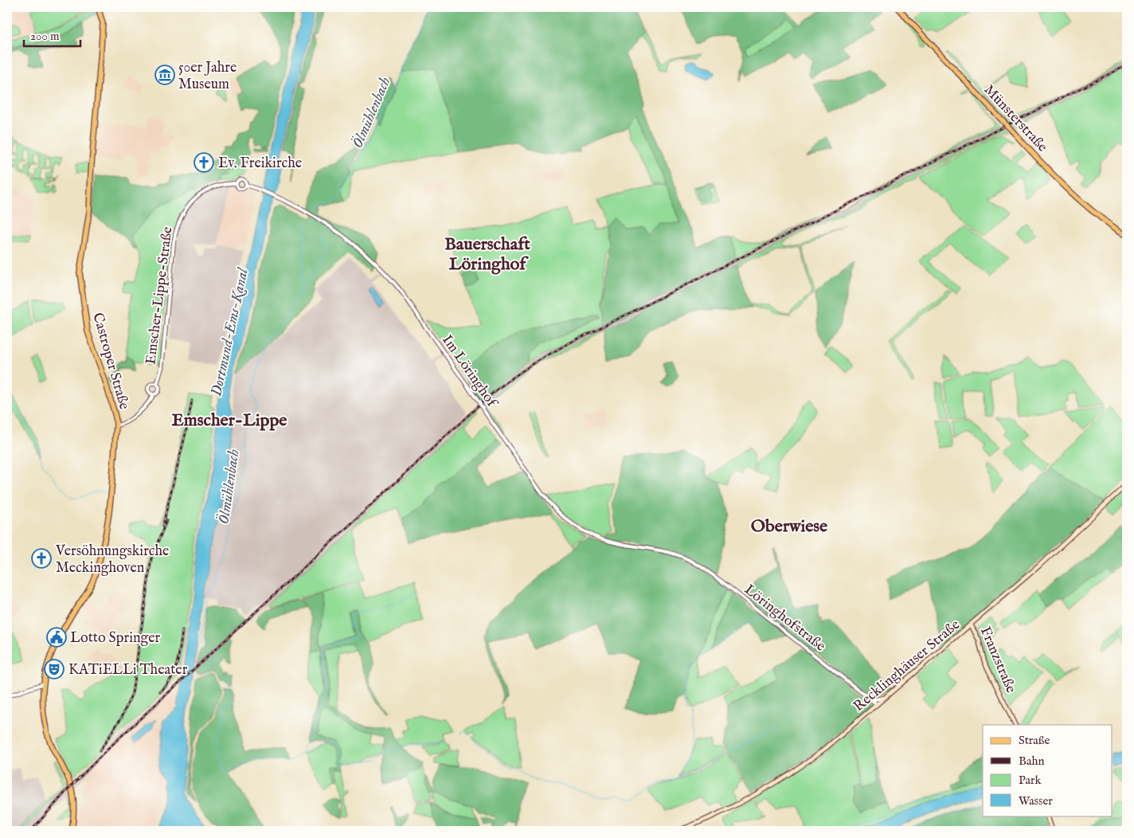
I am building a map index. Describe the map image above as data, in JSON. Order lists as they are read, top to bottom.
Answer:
{
  "streets": {
    "main road": [
      "Münsterstraße",
      "Castroper Straße",
      "Franzstraße",
      "Recklinghäuser Straße"
    ],
    "street": ["Emscher-Lippe-Straße", "Im Löringhof", "Löringhofstraße"]
  },
  "crossings": [
    ["Emscher-Lippe-Straße", "Im Löringhof"],
    ["Im Löringhof", "Löringhofstraße"],
    ["Löringhofstraße", "Recklinghäuser Straße"],
    ["Franzstraße", "Recklinghäuser Straße"]
  ],
  "districts": ["Bauerschaft Löringhof", "Emscher-Lippe", "Oberwiese"],
  "water": ["Ölmühlenbach", "Dortmund-Ems-Kanal"],
  "places": {
    "museum": ["50er Jahre Museum"],
    "church": ["Ev. Freikirche", "Versöhnungskirche Meckinghoven"],
    "public building": ["Lotto Springer"],
    "theatre": ["KATiELLi Theater"]
  },
  "legend": [
    "Straße",
    "Bahn",
    "Park",
    "Wasser"
  ],
  "scale_bar": "200 m"
}
